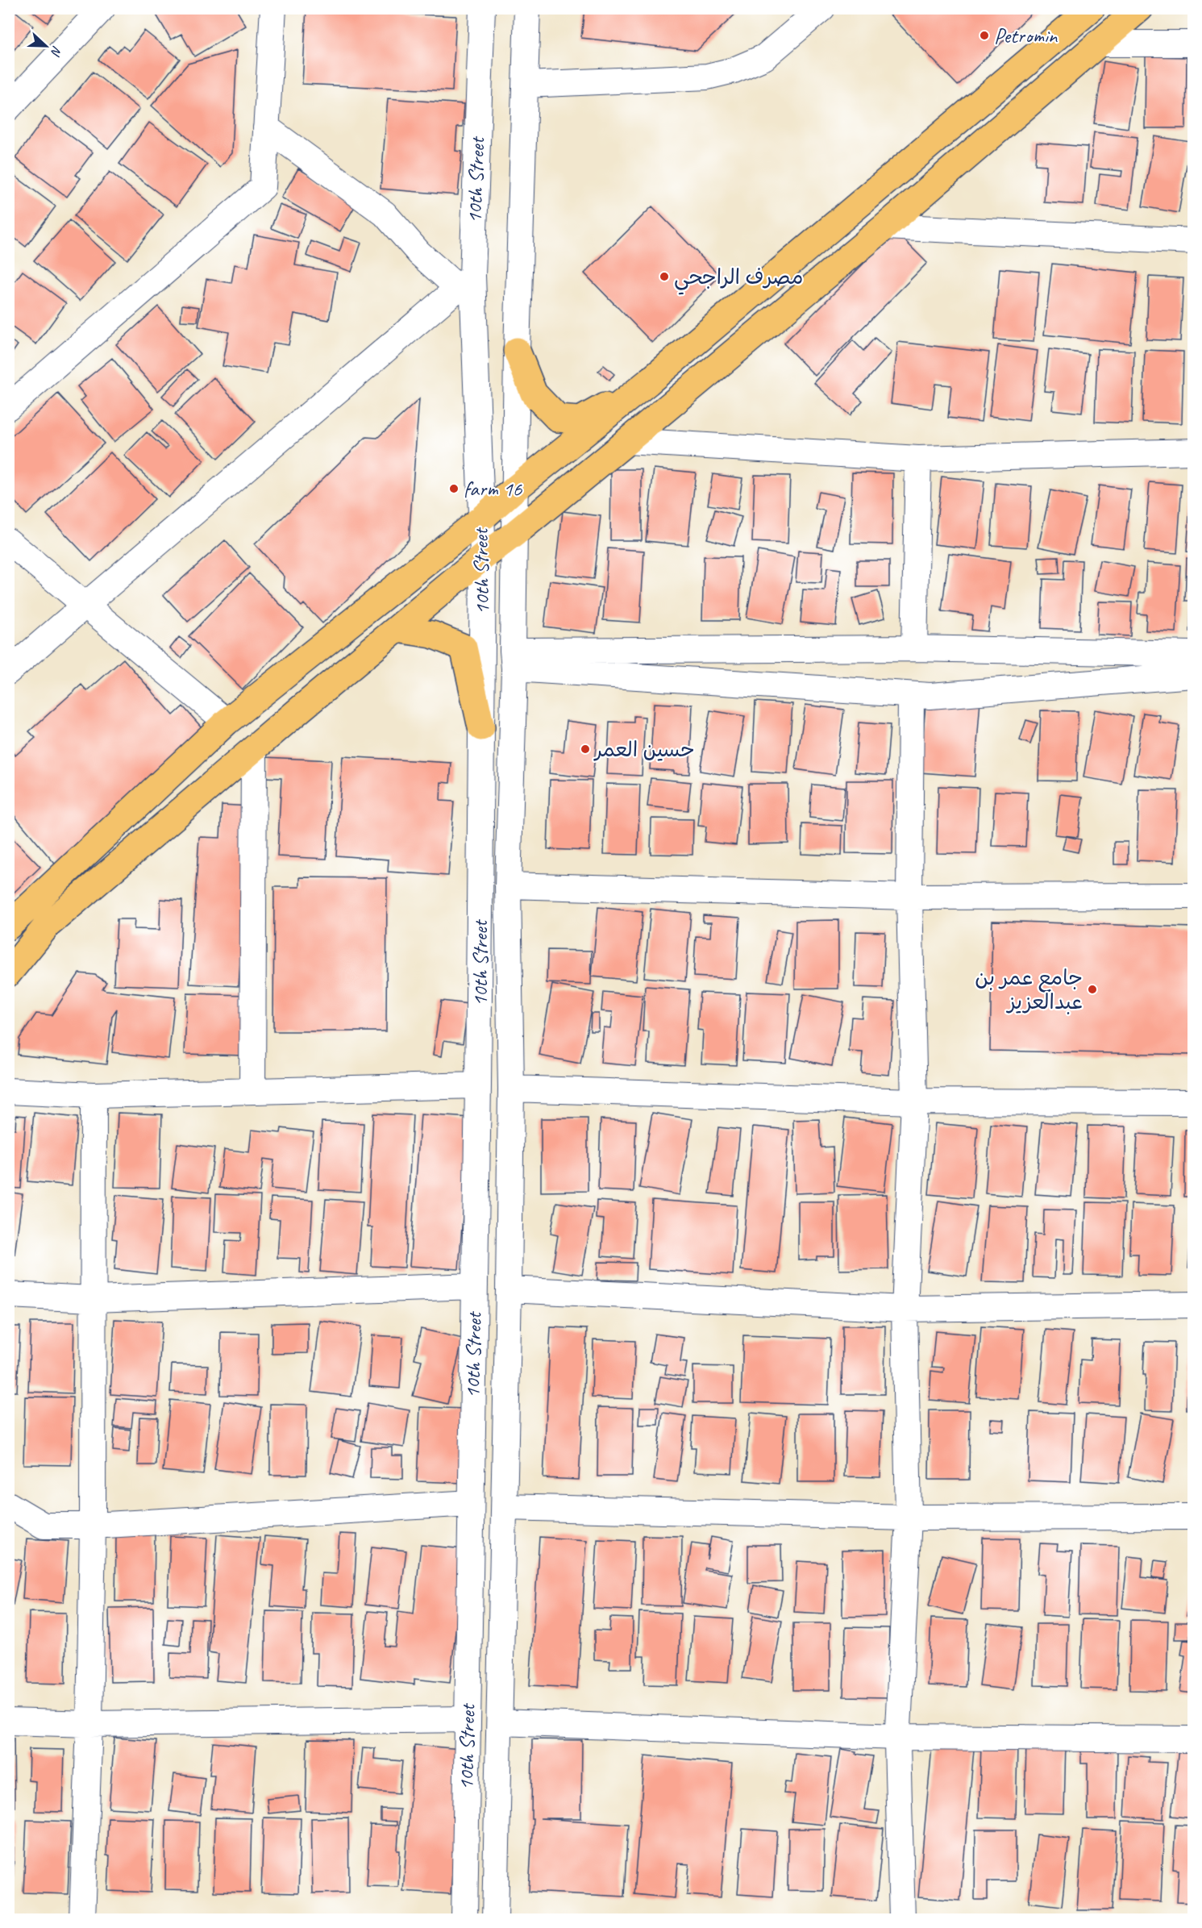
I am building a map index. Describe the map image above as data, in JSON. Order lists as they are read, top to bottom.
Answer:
{
  "streets": {
    "street": ["10th Street"]
  },
  "places": [
    "Petromin",
    "مصرف الراجحي",
    "farm 16",
    "حسين العمر",
    "جامع عمر بن عبدالعزيز"
  ],
  "north": "right"
}
